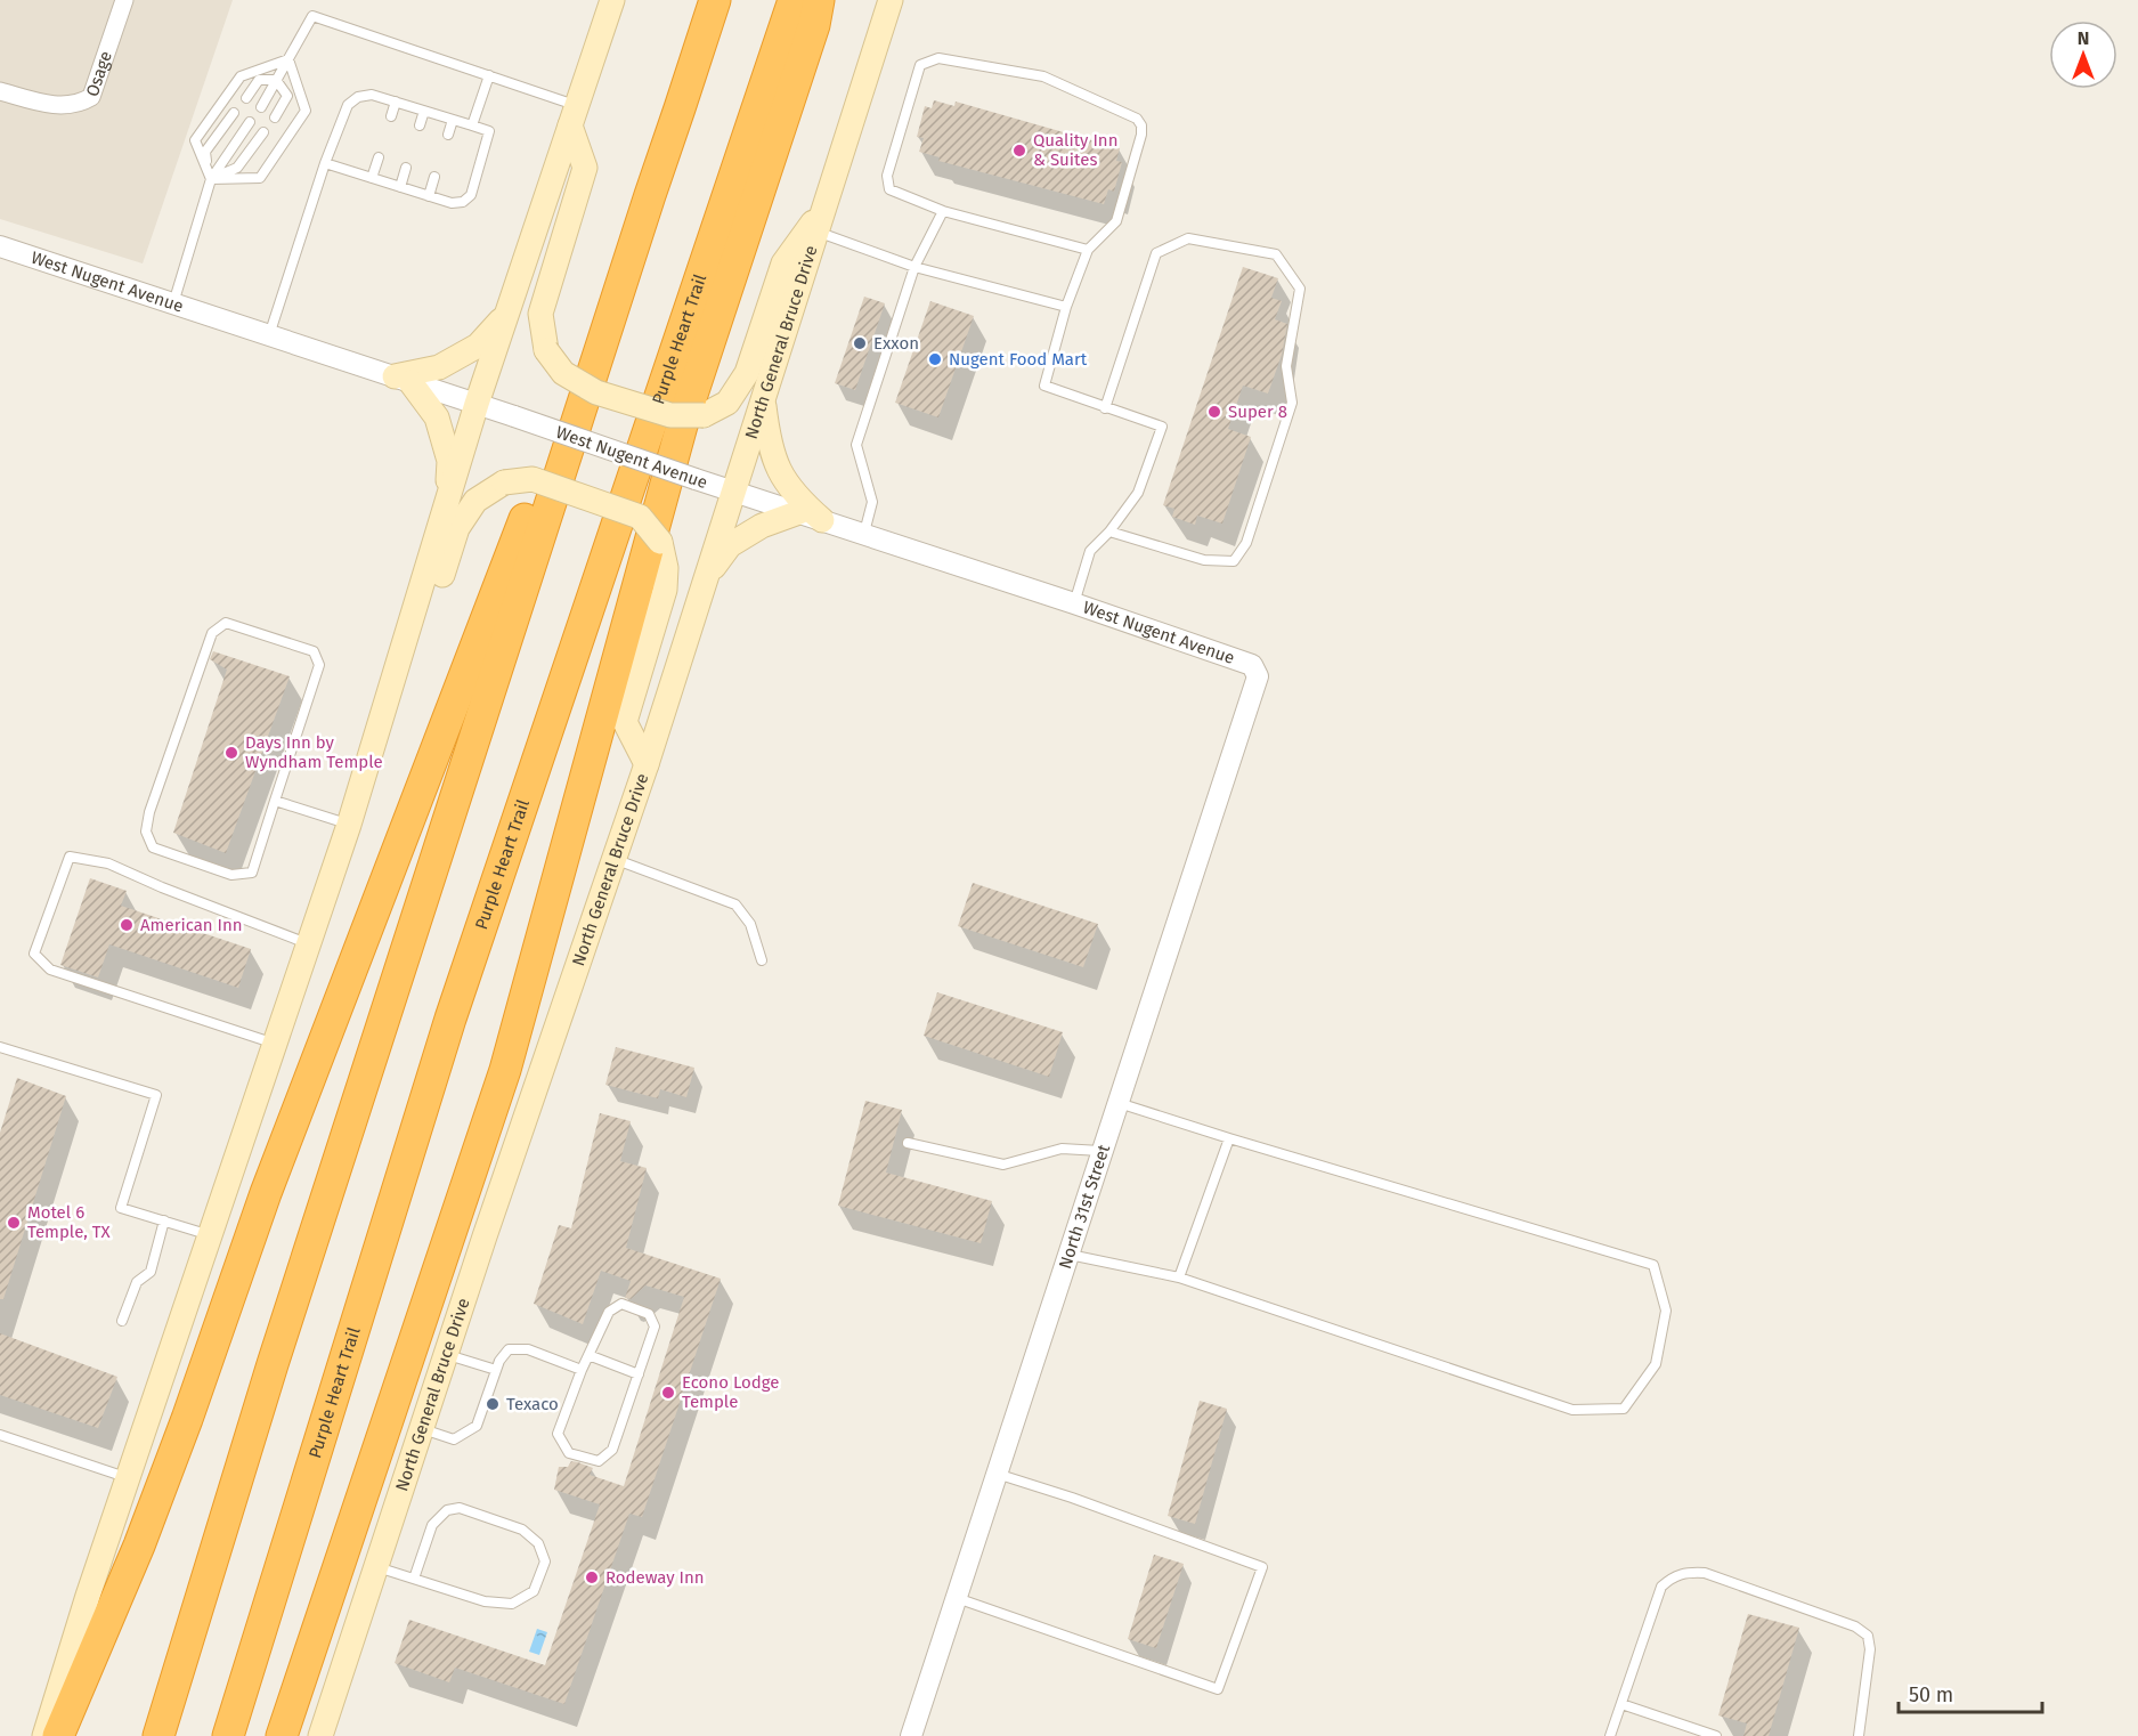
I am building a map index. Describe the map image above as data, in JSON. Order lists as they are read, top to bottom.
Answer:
{
  "streets": {
    "highway": ["Purple Heart Trail"],
    "main road": ["North General Bruce Drive"],
    "street": ["Osage", "West Nugent Avenue", "North 31st Street"]
  },
  "crossings": [
    ["West Nugent Avenue", "North General Bruce Drive"],
    ["West Nugent Avenue", "North 31st Street"]
  ],
  "places": [
    "Quality Inn & Suites",
    "Exxon",
    "Nugent Food Mart",
    "Super 8",
    "Days Inn by Wyndham Temple",
    "American Inn",
    "Motel 6 Temple, TX",
    "Econo Lodge Temple",
    "Texaco",
    "Rodeway Inn"
  ],
  "scale_bar": "50 m",
  "north": "top"
}
